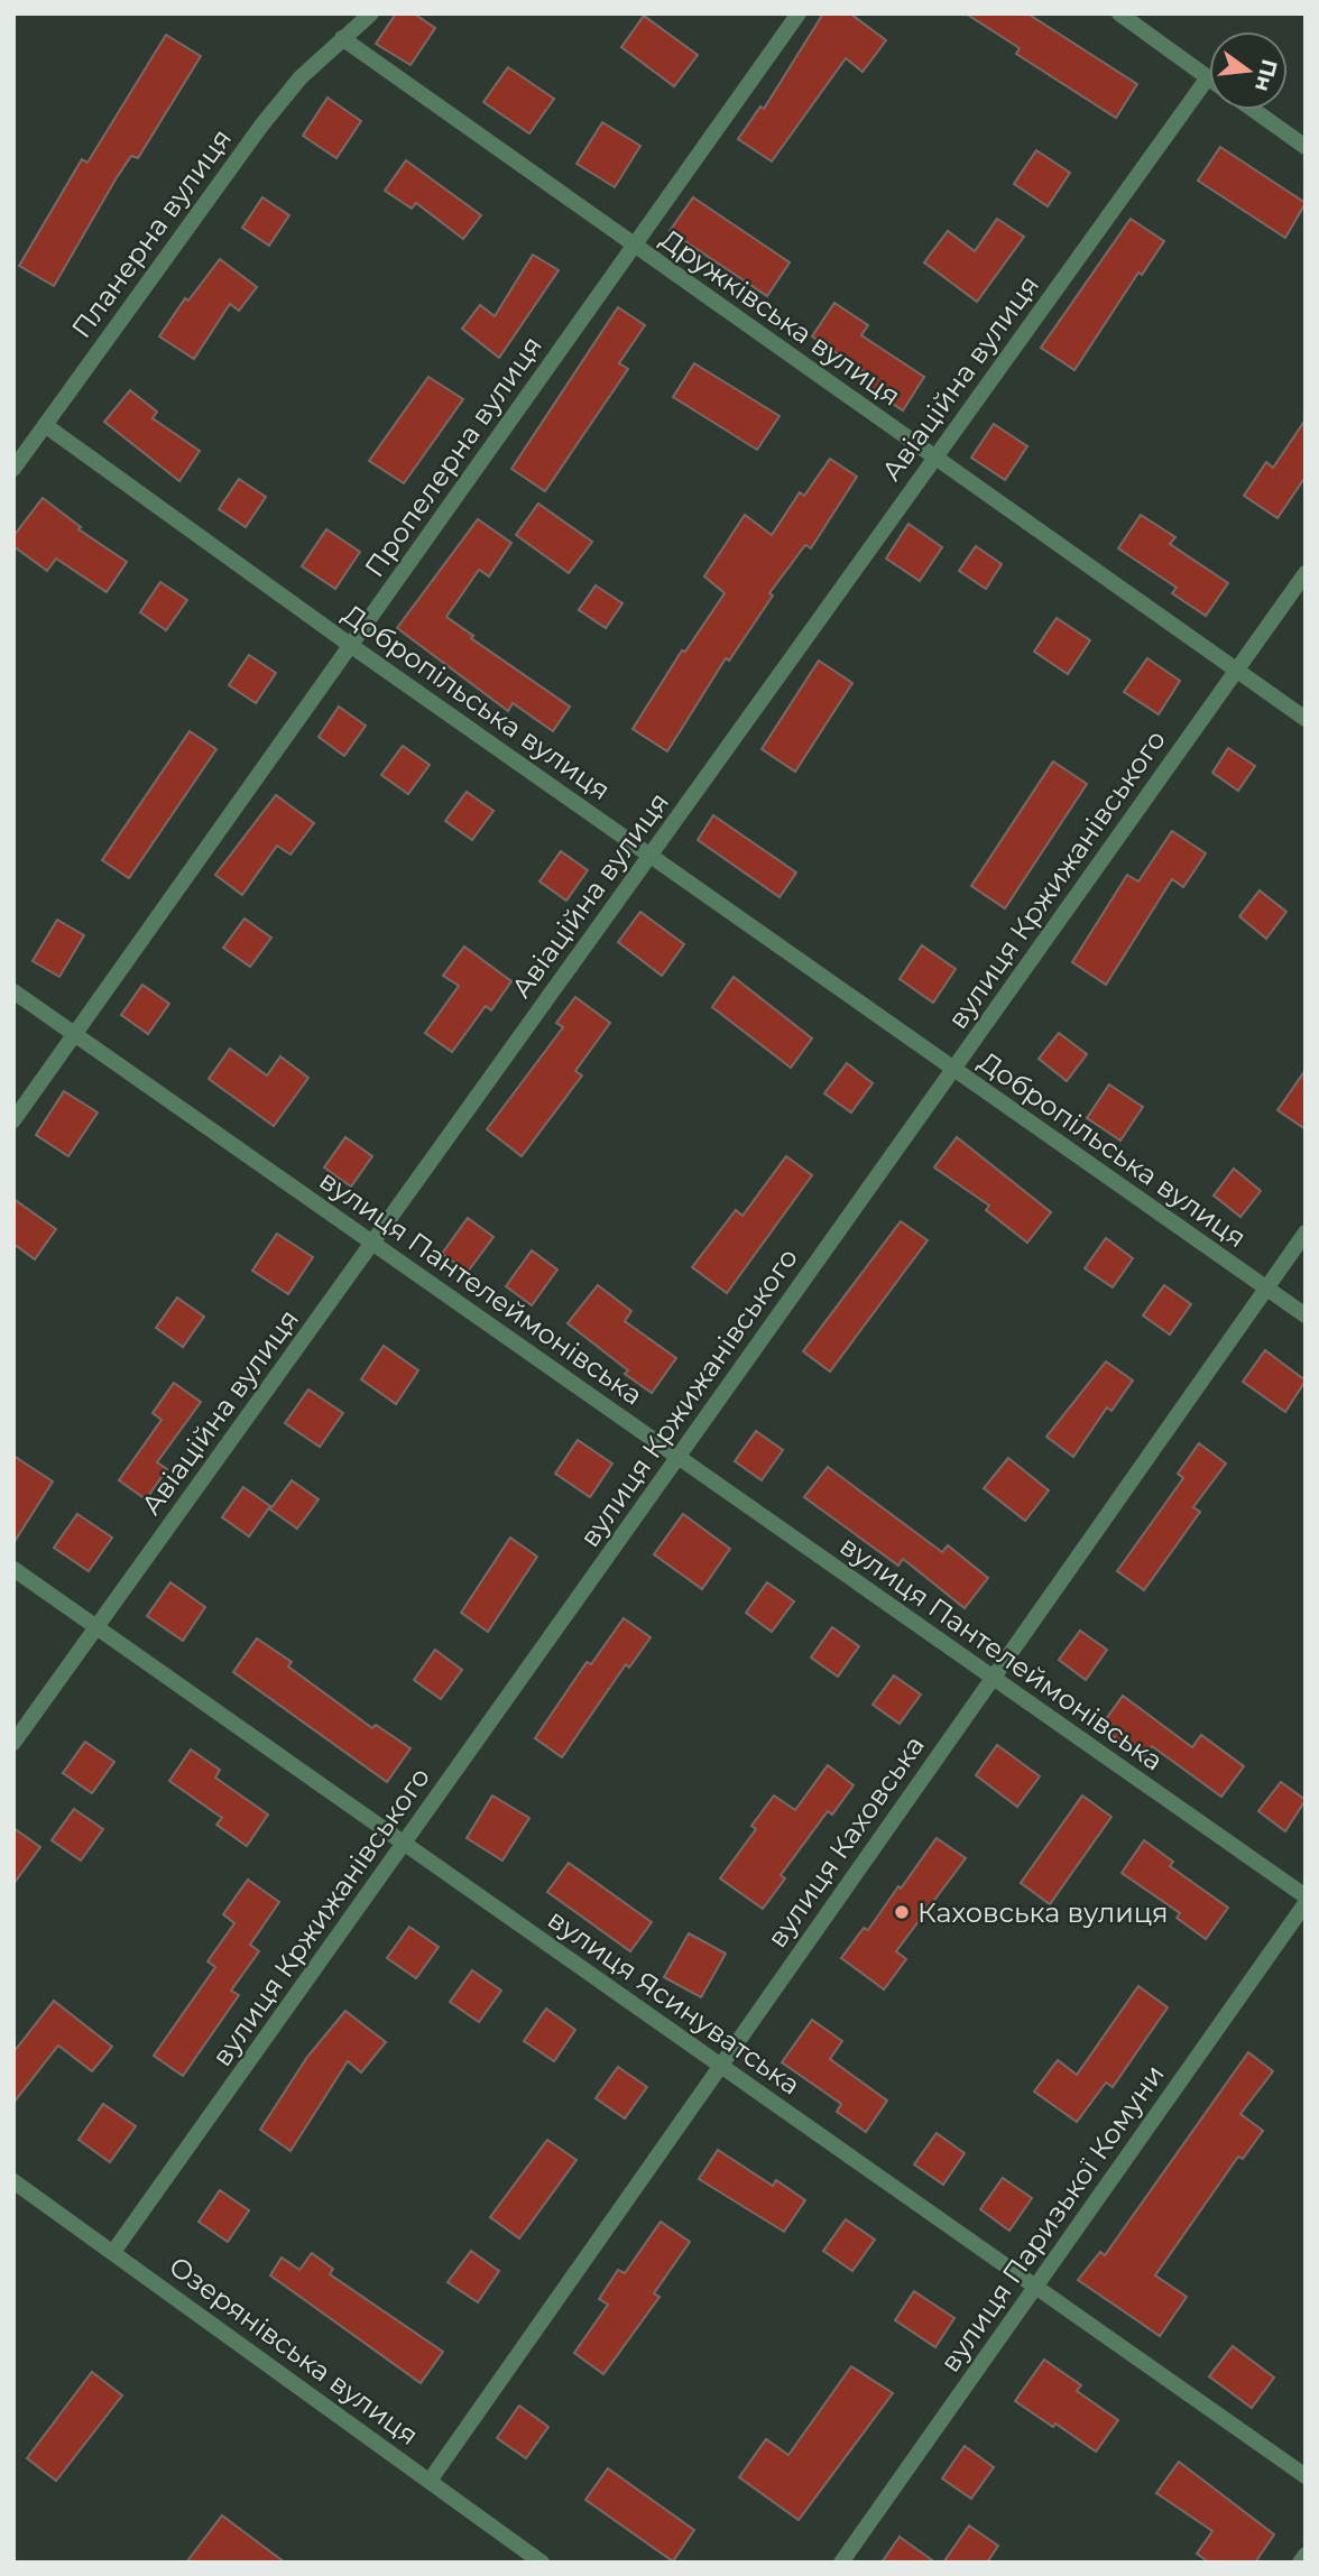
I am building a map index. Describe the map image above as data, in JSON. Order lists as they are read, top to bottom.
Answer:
{
  "streets": {
    "street": [
      "Планерна вулиця",
      "Дружківська вулиця",
      "Авіаційна вулиця",
      "Пропелерна вулиця",
      "Добропільська вулиця",
      "вулиця Кржижанівського",
      "вулиця Пантелеймонівська",
      "вулиця Каховська",
      "вулиця Ясинуватська",
      "вулиця Паризької Комуни",
      "Озерянівська вулиця"
    ]
  },
  "crossings": [
    ["Планерна вулиця", "Дружківська вулиця"],
    ["Планерна вулиця", "Добропільська вулиця"],
    ["Дружківська вулиця", "Авіаційна вулиця"],
    ["Дружківська вулиця", "Пропелерна вулиця"],
    ["Дружківська вулиця", "вулиця Кржижанівського"],
    ["Авіаційна вулиця", "Добропільська вулиця"],
    ["Авіаційна вулиця", "вулиця Пантелеймонівська"],
    ["Авіаційна вулиця", "вулиця Ясинуватська"],
    ["Пропелерна вулиця", "Добропільська вулиця"],
    ["Пропелерна вулиця", "вулиця Пантелеймонівська"],
    ["Добропільська вулиця", "вулиця Кржижанівського"],
    ["Добропільська вулиця", "вулиця Каховська"],
    ["вулиця Кржижанівського", "вулиця Пантелеймонівська"],
    ["вулиця Кржижанівського", "вулиця Ясинуватська"],
    ["вулиця Кржижанівського", "Озерянівська вулиця"],
    ["вулиця Пантелеймонівська", "вулиця Каховська"],
    ["вулиця Каховська", "вулиця Ясинуватська"],
    ["вулиця Каховська", "Озерянівська вулиця"],
    ["вулиця Ясинуватська", "вулиця Паризької Комуни"]
  ],
  "places": ["Каховська вулиця"],
  "north": "right"
}
